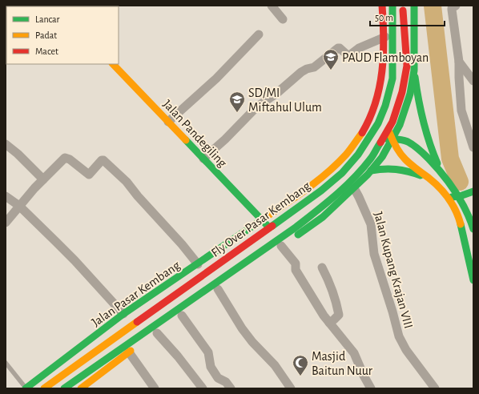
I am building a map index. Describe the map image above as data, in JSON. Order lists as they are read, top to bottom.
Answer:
{
  "streets": {
    "main road": ["Jalan Pandegiling", "Fly Over Pasar Kembang", "Jalan Pasar Kembang"],
    "street": ["Jalan Kupang Krajan VIII"]
  },
  "crossings": [
    ["Jalan Pandegiling", "Jalan Pasar Kembang"]
  ],
  "places": {
    "school or university": ["PAUD Flamboyan", "SD/MI Miftahul Ulum"],
    "mosque": ["Masjid Baitun Nuur"]
  },
  "legend": ["Lancar", "Padat", "Macet"],
  "scale_bar": "50 m"
}
